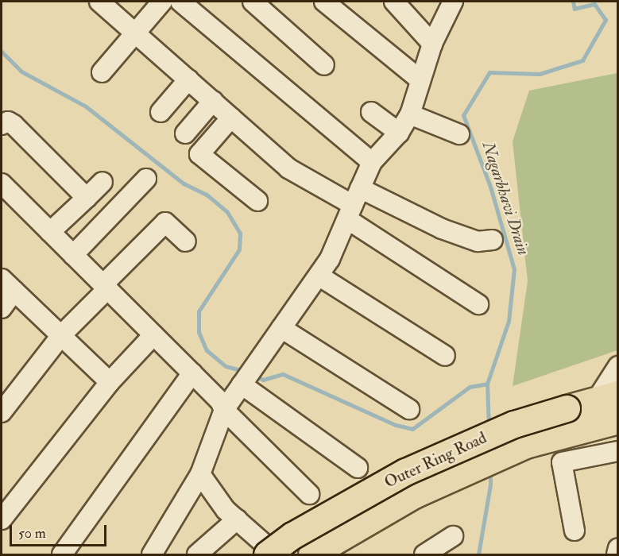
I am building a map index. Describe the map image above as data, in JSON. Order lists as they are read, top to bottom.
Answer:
{
  "streets": {
    "highway": ["Outer Ring Road"]
  },
  "water": ["Nagarbhavi Drain"],
  "scale_bar": "50 m"
}
